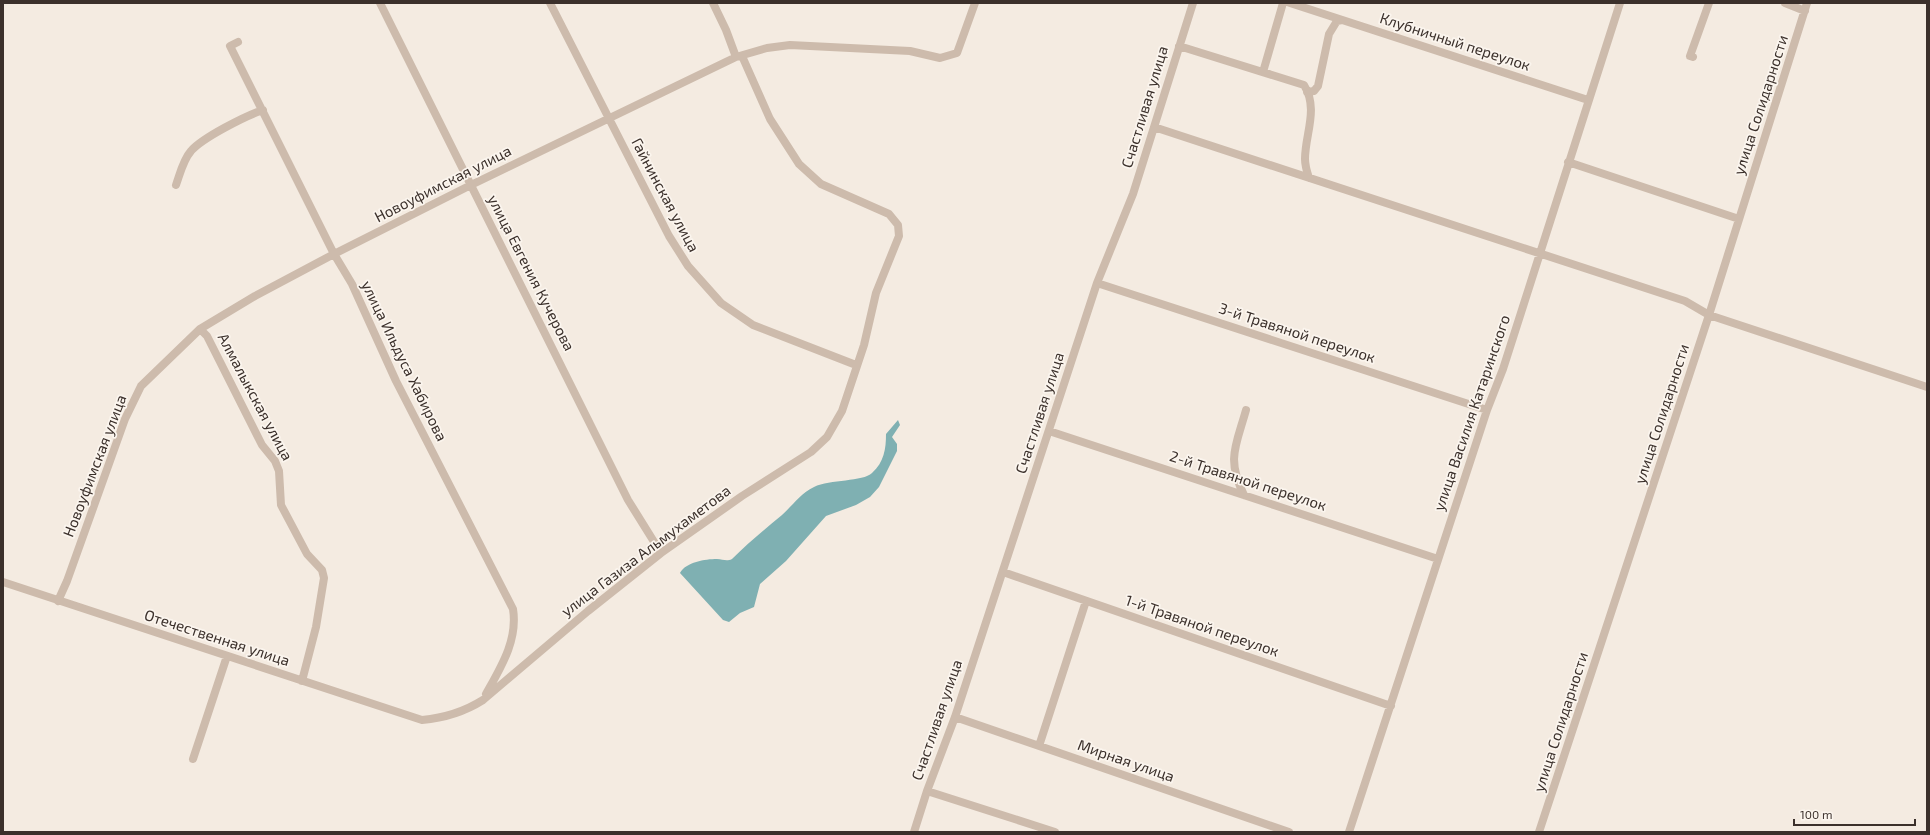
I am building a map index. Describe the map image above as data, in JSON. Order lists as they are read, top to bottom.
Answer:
{
  "streets": {
    "street": [
      "Клубничный переулок",
      "улица Солидарности",
      "Счастливая улица",
      "Новоуфимская улица",
      "Гайнинская улица",
      "улица Евгения Кучерова",
      "3-й Травяной переулок",
      "улица Ильдуса Хабирова",
      "Алмалыкская улица",
      "улица Василия Катаринского",
      "2-й Травяной переулок",
      "улица Газиза Альмухаметова",
      "1-й Травяной переулок",
      "Отечественная улица",
      "Мирная улица"
    ]
  },
  "crossings": [
    ["Клубничный переулок", "улица Василия Катаринского"],
    ["Счастливая улица", "3-й Травяной переулок"],
    ["Счастливая улица", "2-й Травяной переулок"],
    ["Счастливая улица", "1-й Травяной переулок"],
    ["Счастливая улица", "Мирная улица"],
    ["Новоуфимская улица", "Гайнинская улица"],
    ["Новоуфимская улица", "улица Евгения Кучерова"],
    ["Новоуфимская улица", "улица Ильдуса Хабирова"],
    ["Новоуфимская улица", "Алмалыкская улица"],
    ["Новоуфимская улица", "улица Газиза Альмухаметова"],
    ["Новоуфимская улица", "Отечественная улица"],
    ["Гайнинская улица", "улица Газиза Альмухаметова"],
    ["улица Евгения Кучерова", "улица Газиза Альмухаметова"],
    ["3-й Травяной переулок", "улица Василия Катаринского"],
    ["улица Ильдуса Хабирова", "улица Газиза Альмухаметова"],
    ["Алмалыкская улица", "Отечественная улица"],
    ["улица Василия Катаринского", "2-й Травяной переулок"],
    ["улица Василия Катаринского", "1-й Травяной переулок"],
    ["улица Газиза Альмухаметова", "Отечественная улица"]
  ],
  "scale_bar": "100 m"
}
